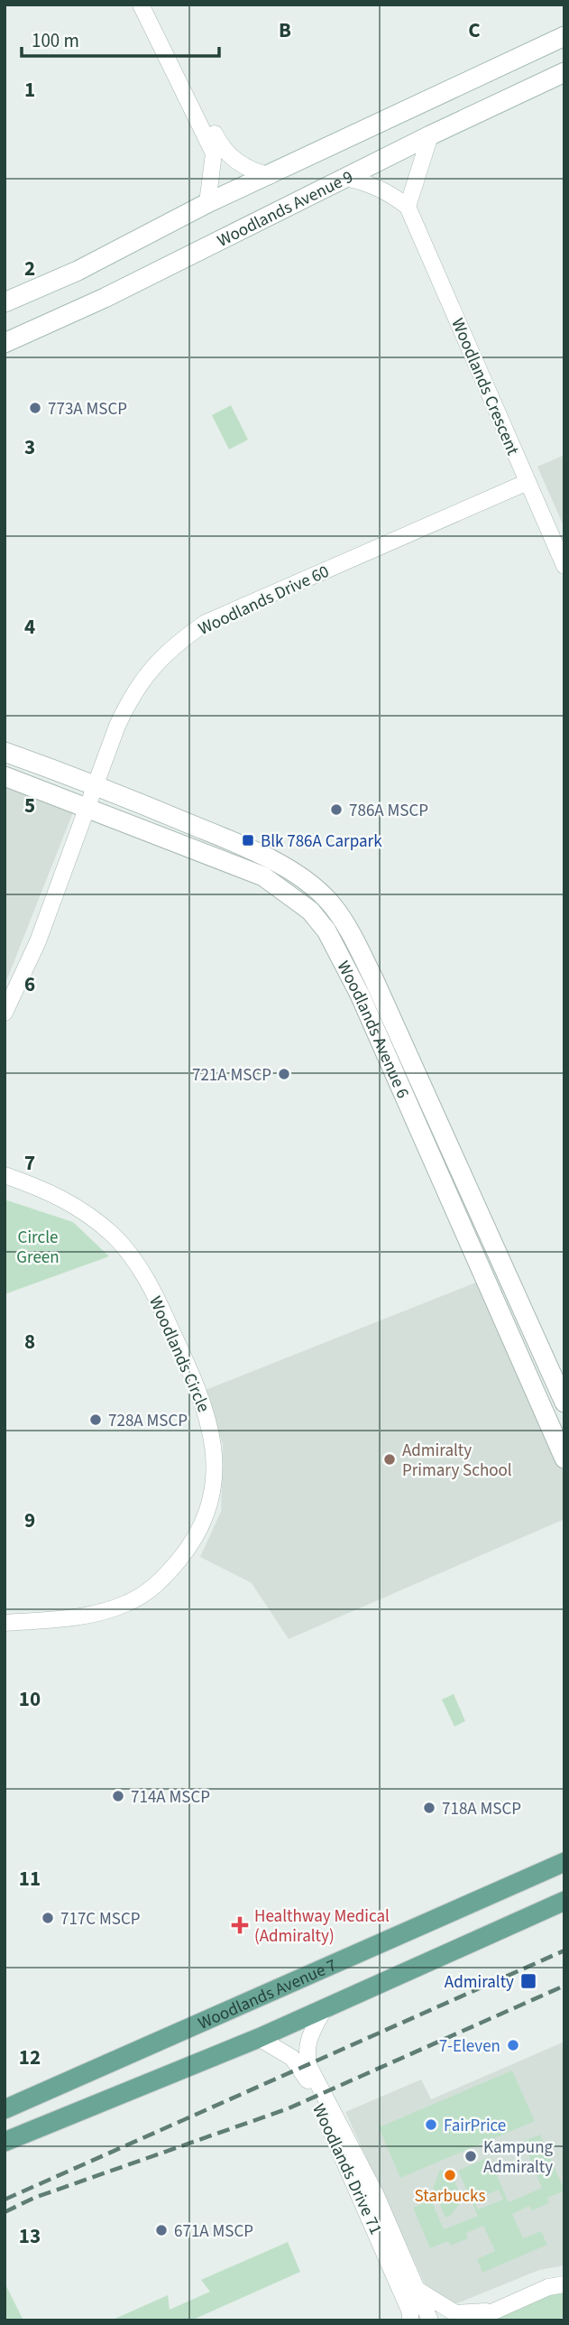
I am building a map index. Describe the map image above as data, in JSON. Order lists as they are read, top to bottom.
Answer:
{
  "streets": {
    "main road": ["Woodlands Avenue 7"],
    "street": [
      "Woodlands Avenue 9",
      "Woodlands Crescent",
      "Woodlands Drive 60",
      "Woodlands Avenue 6",
      "Woodlands Circle",
      "Woodlands Drive 71"
    ]
  },
  "crossings": [
    ["Woodlands Crescent", "Woodlands Drive 60"],
    ["Woodlands Drive 60", "Woodlands Avenue 6"],
    ["Woodlands Avenue 7", "Woodlands Drive 71"]
  ],
  "parks": ["Circle Green"],
  "places": {
    "other": [
      "773A MSCP",
      "786A MSCP",
      "721A MSCP",
      "728A MSCP",
      "Admiralty Primary School",
      "714A MSCP",
      "718A MSCP",
      "717C MSCP",
      "7-Eleven",
      "FairPrice",
      "Kampung Admiralty",
      "Starbucks",
      "671A MSCP"
    ],
    "transit": ["Blk 786A Carpark", "Admiralty"],
    "health": ["Healthway Medical (Admiralty)"]
  },
  "scale_bar": "100 m",
  "grid": {
    "columns": ["B", "C"],
    "rows": [
      "1",
      "2",
      "3",
      "4",
      "5",
      "6",
      "7",
      "8",
      "9",
      "10",
      "11",
      "12",
      "13"
    ]
  }
}
